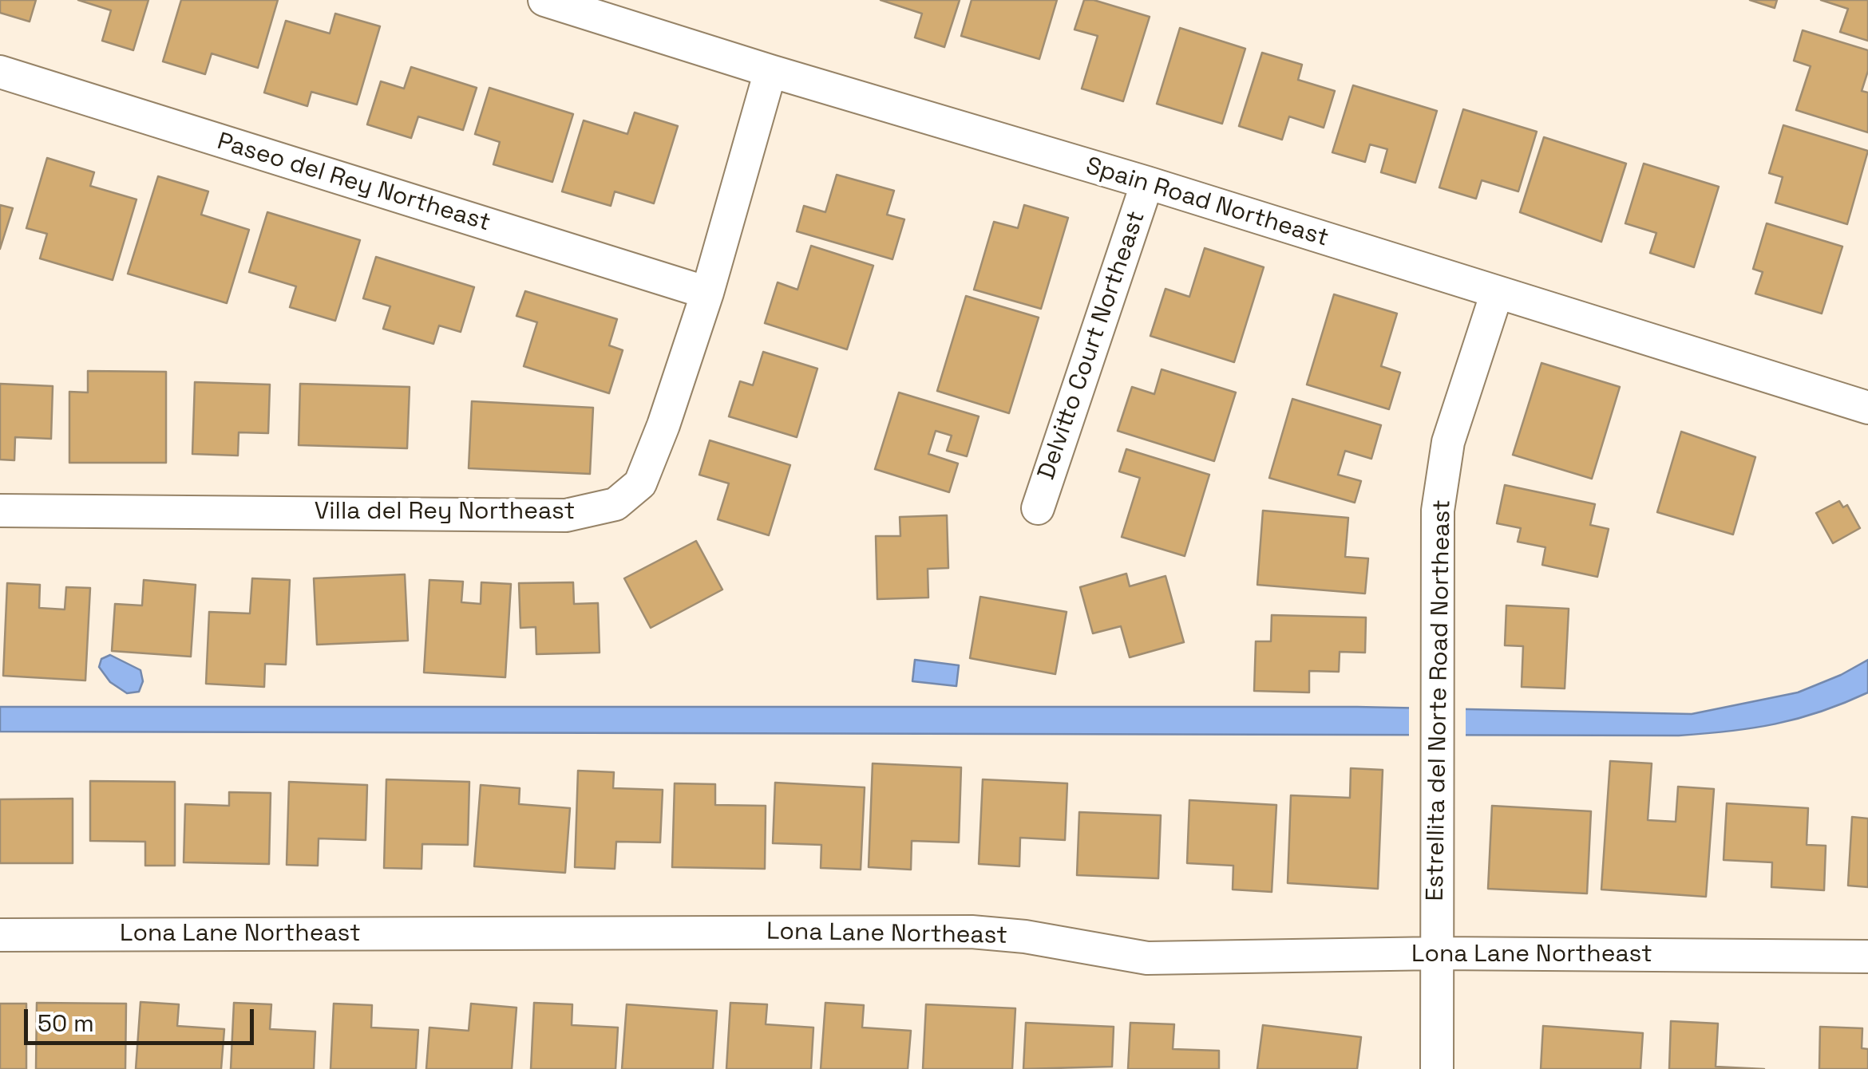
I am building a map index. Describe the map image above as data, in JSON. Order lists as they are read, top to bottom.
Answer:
{
  "streets": {
    "street": [
      "Paseo del Rey Northeast",
      "Spain Road Northeast",
      "Delvitto Court Northeast",
      "Villa del Rey Northeast",
      "Estrellita del Norte Road Northeast",
      "Lona Lane Northeast"
    ]
  },
  "crossings": [
    ["Paseo del Rey Northeast", "Villa del Rey Northeast"],
    ["Spain Road Northeast", "Delvitto Court Northeast"],
    ["Spain Road Northeast", "Villa del Rey Northeast"],
    ["Spain Road Northeast", "Estrellita del Norte Road Northeast"],
    ["Estrellita del Norte Road Northeast", "Lona Lane Northeast"]
  ],
  "scale_bar": "50 m"
}
